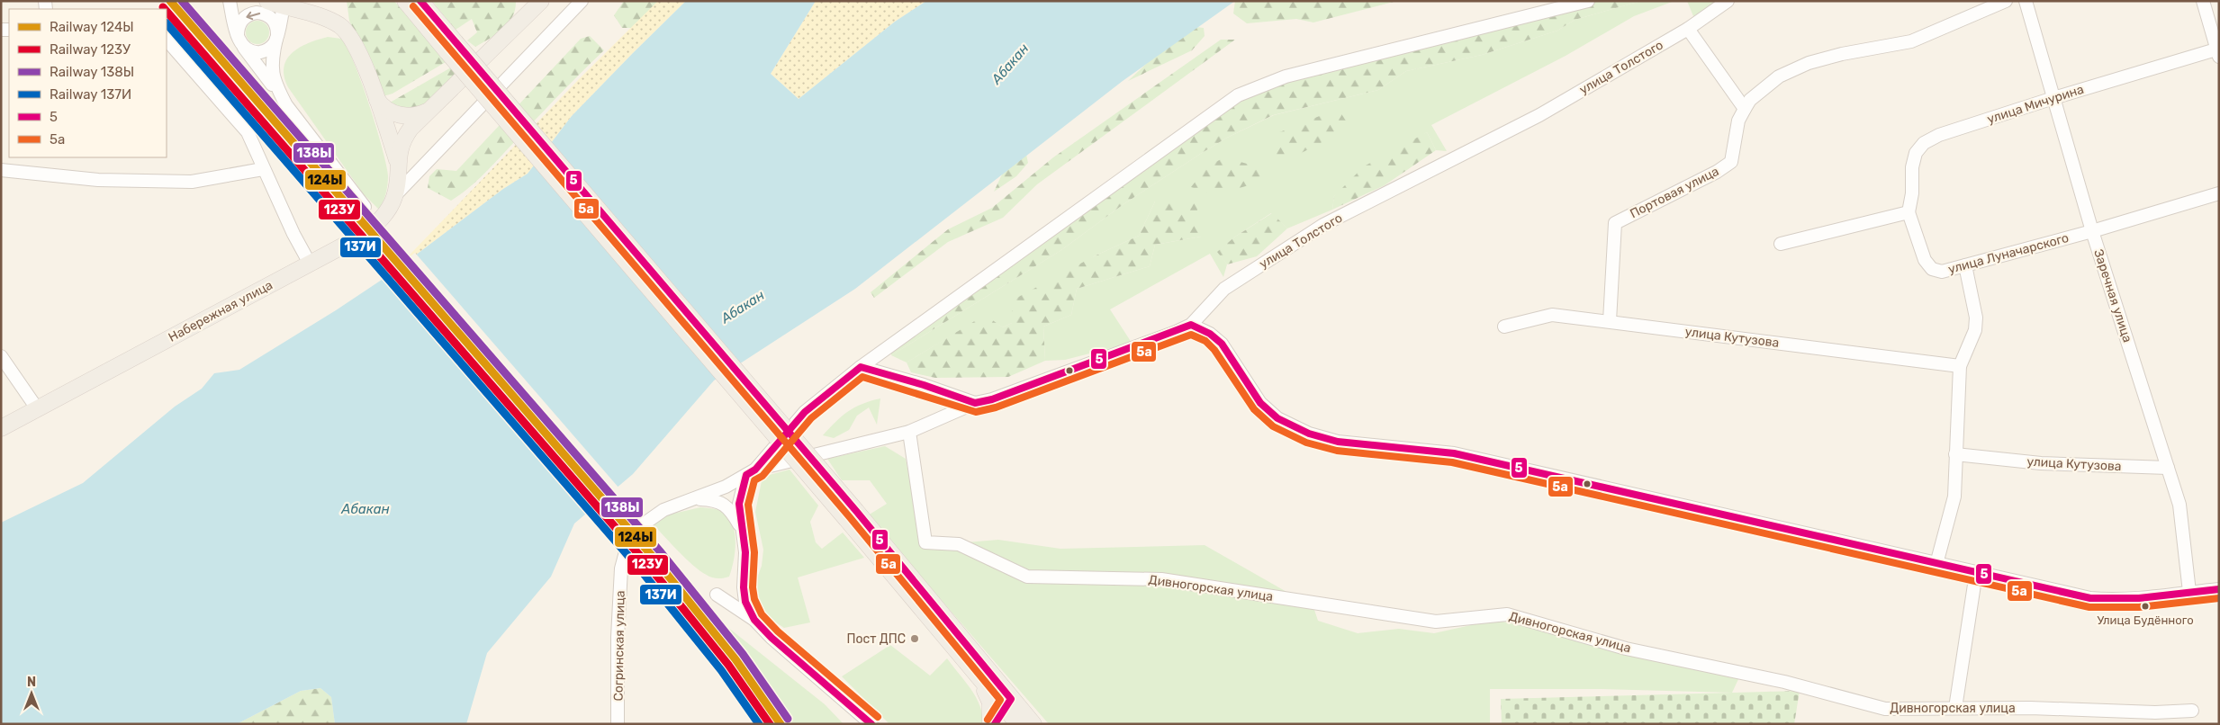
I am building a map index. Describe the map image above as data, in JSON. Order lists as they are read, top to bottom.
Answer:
{
  "streets": {
    "main road": ["Набережная улица"],
    "street": [
      "улица Толстого",
      "улица Мичурина",
      "Портовая улица",
      "улица Луначарского",
      "Заречная улица",
      "улица Кутузова",
      "Дивногорская улица",
      "Согринская улица"
    ]
  },
  "crossings": [
    ["улица Толстого", "Дивногорская улица"],
    ["улица Толстого", "Согринская улица"],
    ["улица Мичурина", "улица Луначарского"],
    ["улица Мичурина", "Заречная улица"],
    ["Портовая улица", "улица Кутузова"],
    ["улица Луначарского", "Заречная улица"],
    ["Заречная улица", "улица Кутузова"]
  ],
  "water": ["Абакан"],
  "places": ["Улица Будённого", "Пост ДПС"],
  "lines": [
    "rail line 124Ы",
    "rail line 138Ы",
    "transit line 5",
    "transit line 5а",
    "rail line 123У",
    "rail line 137И"
  ],
  "legend": [
    "Railway 124Ы",
    "Railway 123У",
    "Railway 138Ы",
    "Railway 137И",
    "5",
    "5а"
  ],
  "north": "top"
}
